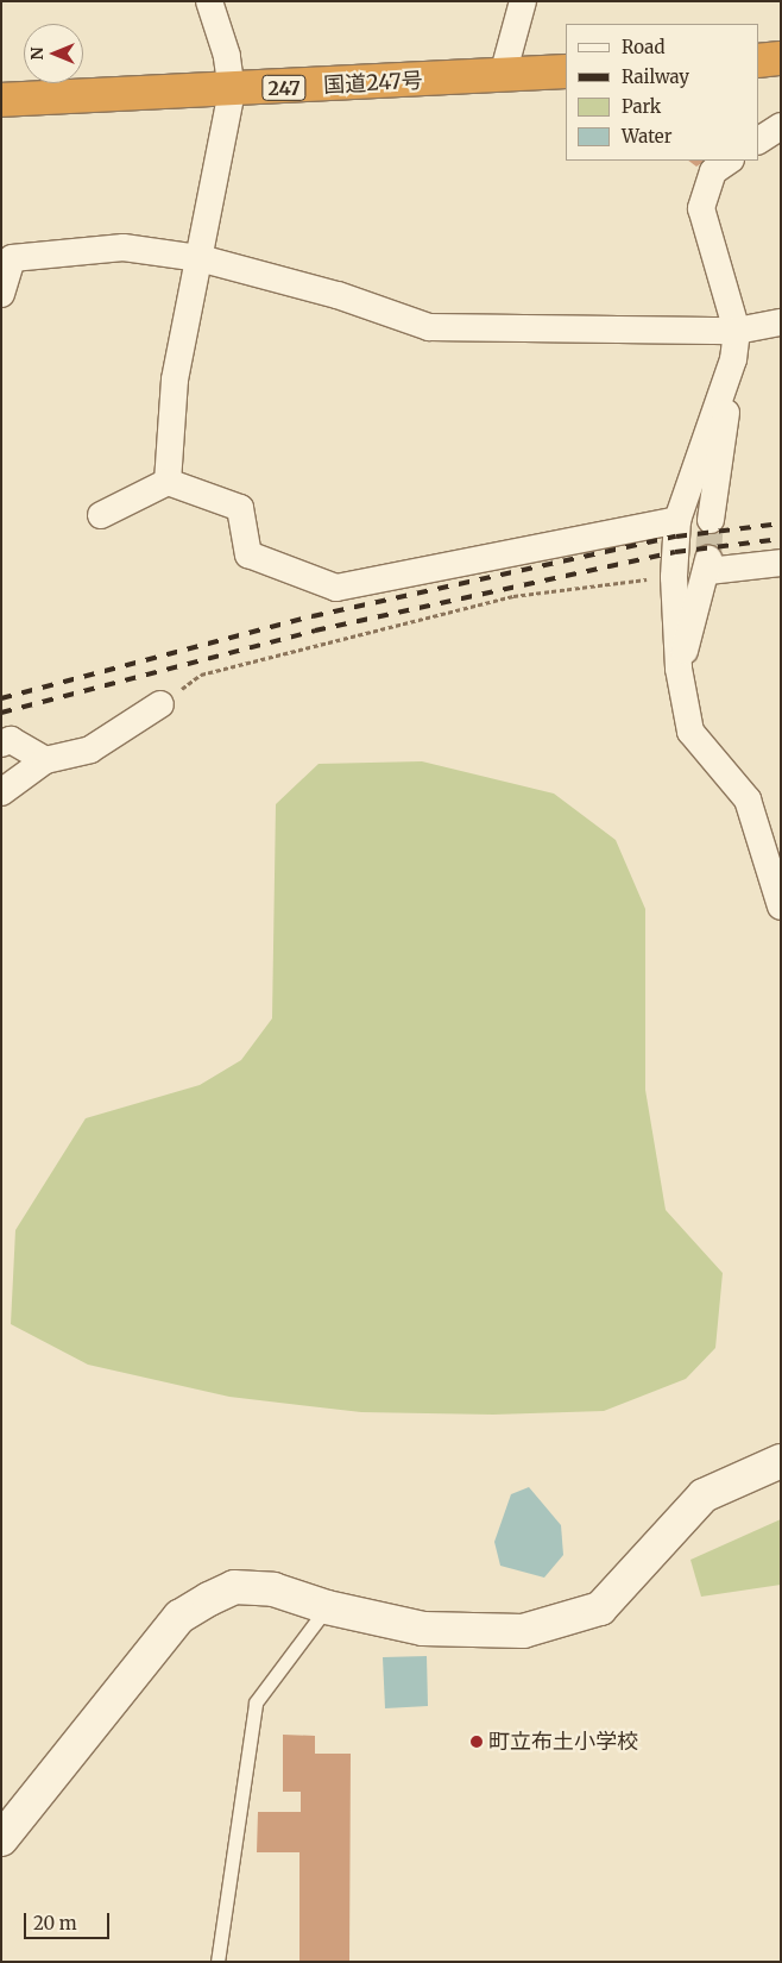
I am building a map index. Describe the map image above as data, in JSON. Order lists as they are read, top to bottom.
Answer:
{
  "streets": {
    "highway": ["国道247号", "247"]
  },
  "places": ["町立布土小学校"],
  "legend": [
    "Road",
    "Railway",
    "Park",
    "Water"
  ],
  "scale_bar": "20 m",
  "north": "left"
}
